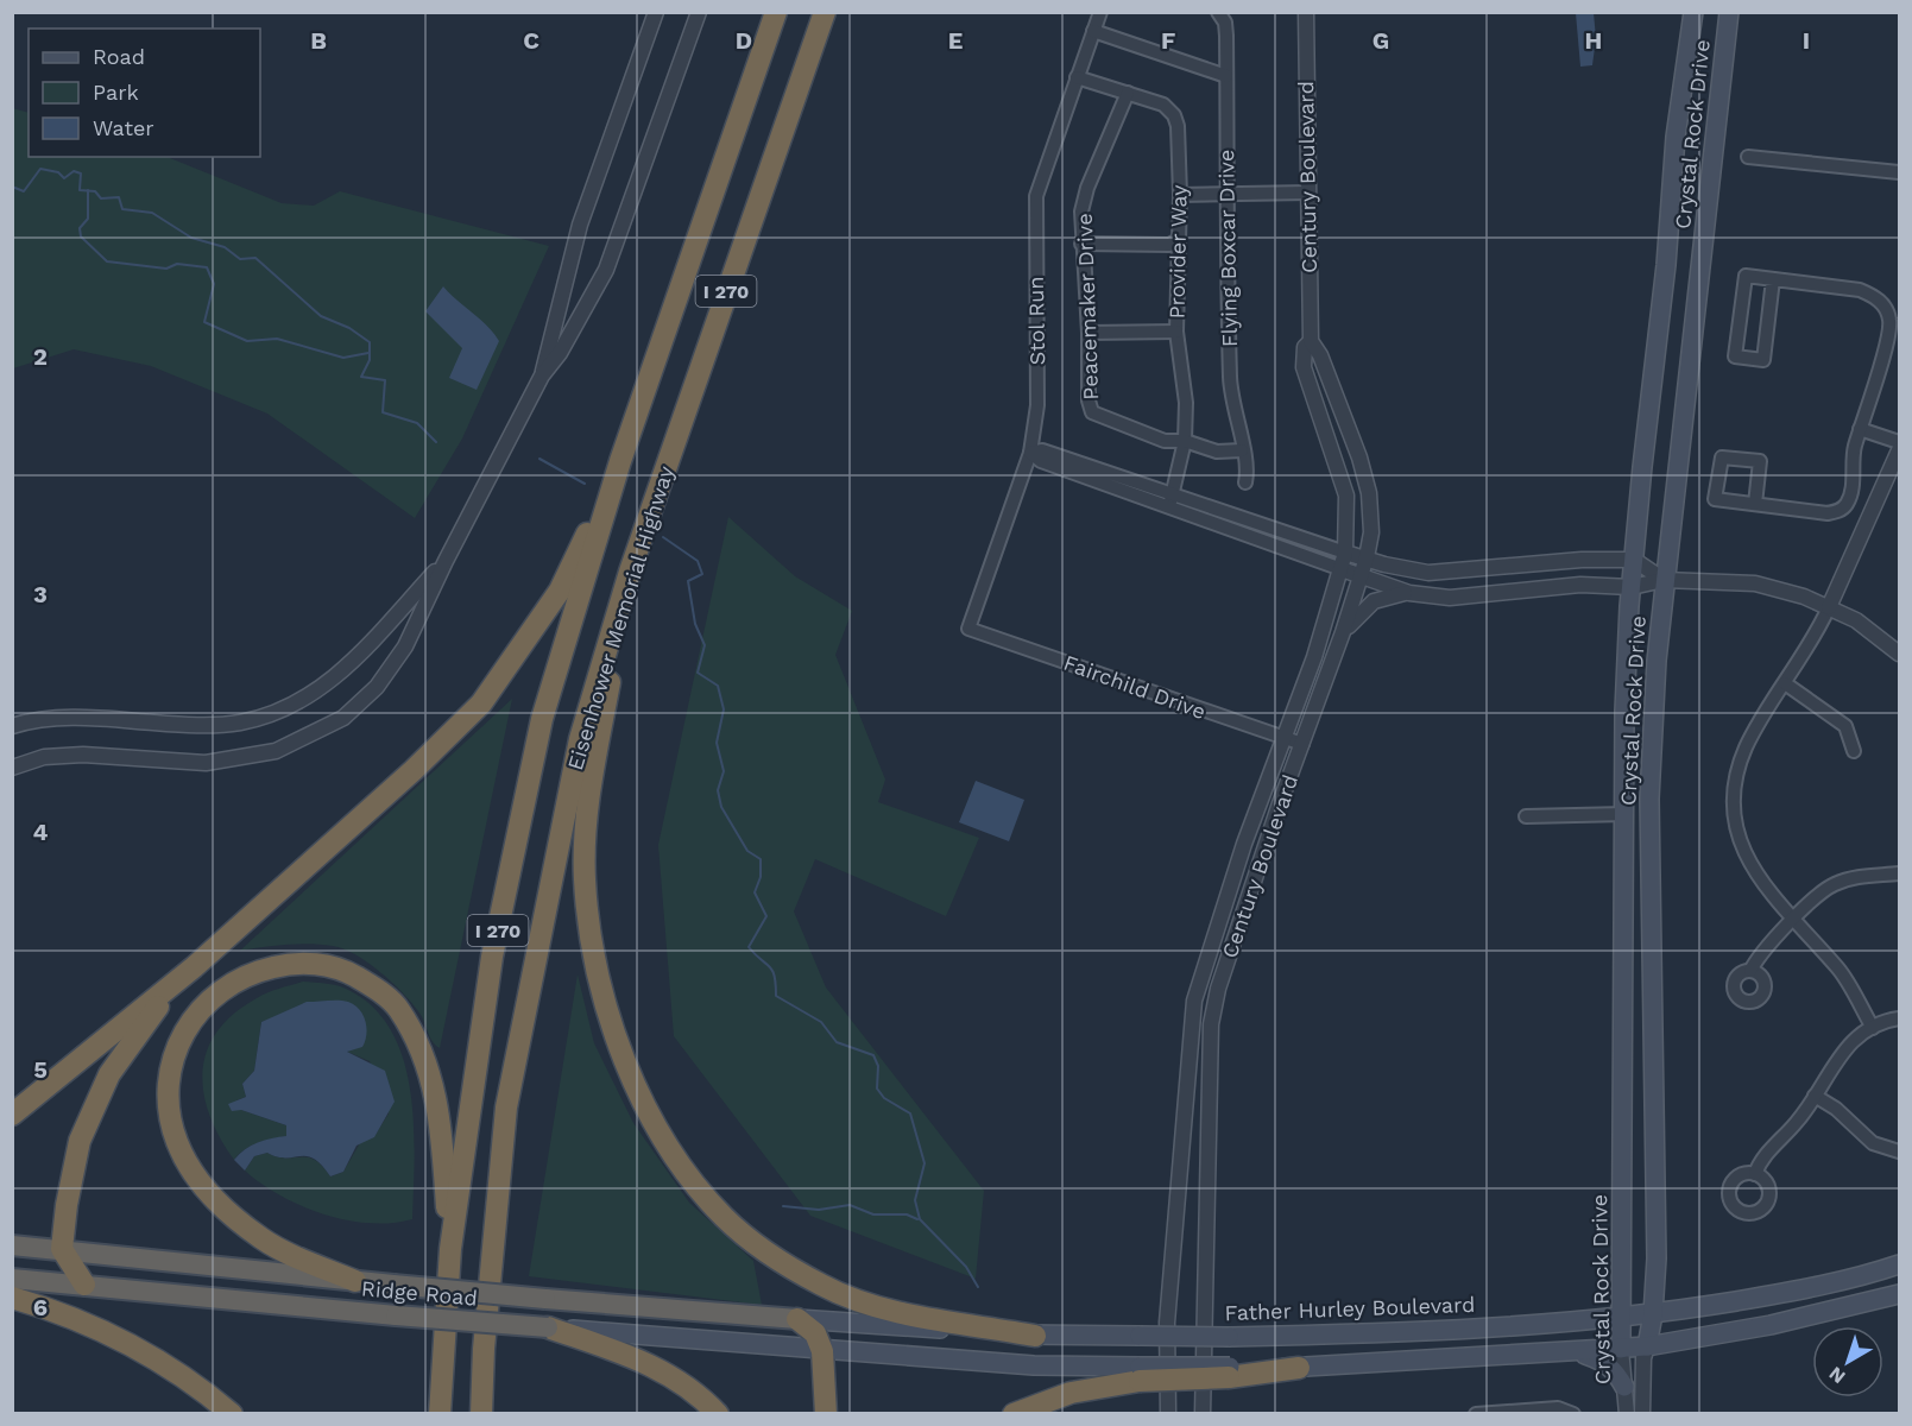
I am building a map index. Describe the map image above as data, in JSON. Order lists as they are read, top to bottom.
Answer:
{
  "streets": {
    "highway": ["I 270", "Eisenhower Memorial Highway", "Ridge Road"],
    "main road": ["Crystal Rock Drive", "Father Hurley Boulevard"],
    "street": [
      "Century Boulevard",
      "Flying Boxcar Drive",
      "Provider Way",
      "Peacemaker Drive",
      "Stol Run",
      "Fairchild Drive"
    ]
  },
  "crossings": [
    ["Crystal Rock Drive", "Father Hurley Boulevard"],
    ["Century Boulevard", "Fairchild Drive"],
    ["Flying Boxcar Drive", "Peacemaker Drive"],
    ["Provider Way", "Peacemaker Drive"],
    ["Provider Way", "Stol Run"],
    ["Stol Run", "Fairchild Drive"],
    ["Ridge Road", "Father Hurley Boulevard"]
  ],
  "legend": ["Road", "Park", "Water"],
  "north": "bottom left",
  "grid": {
    "columns": [
      "B",
      "C",
      "D",
      "E",
      "F",
      "G",
      "H",
      "I"
    ],
    "rows": [
      "2",
      "3",
      "4",
      "5",
      "6"
    ]
  }
}
